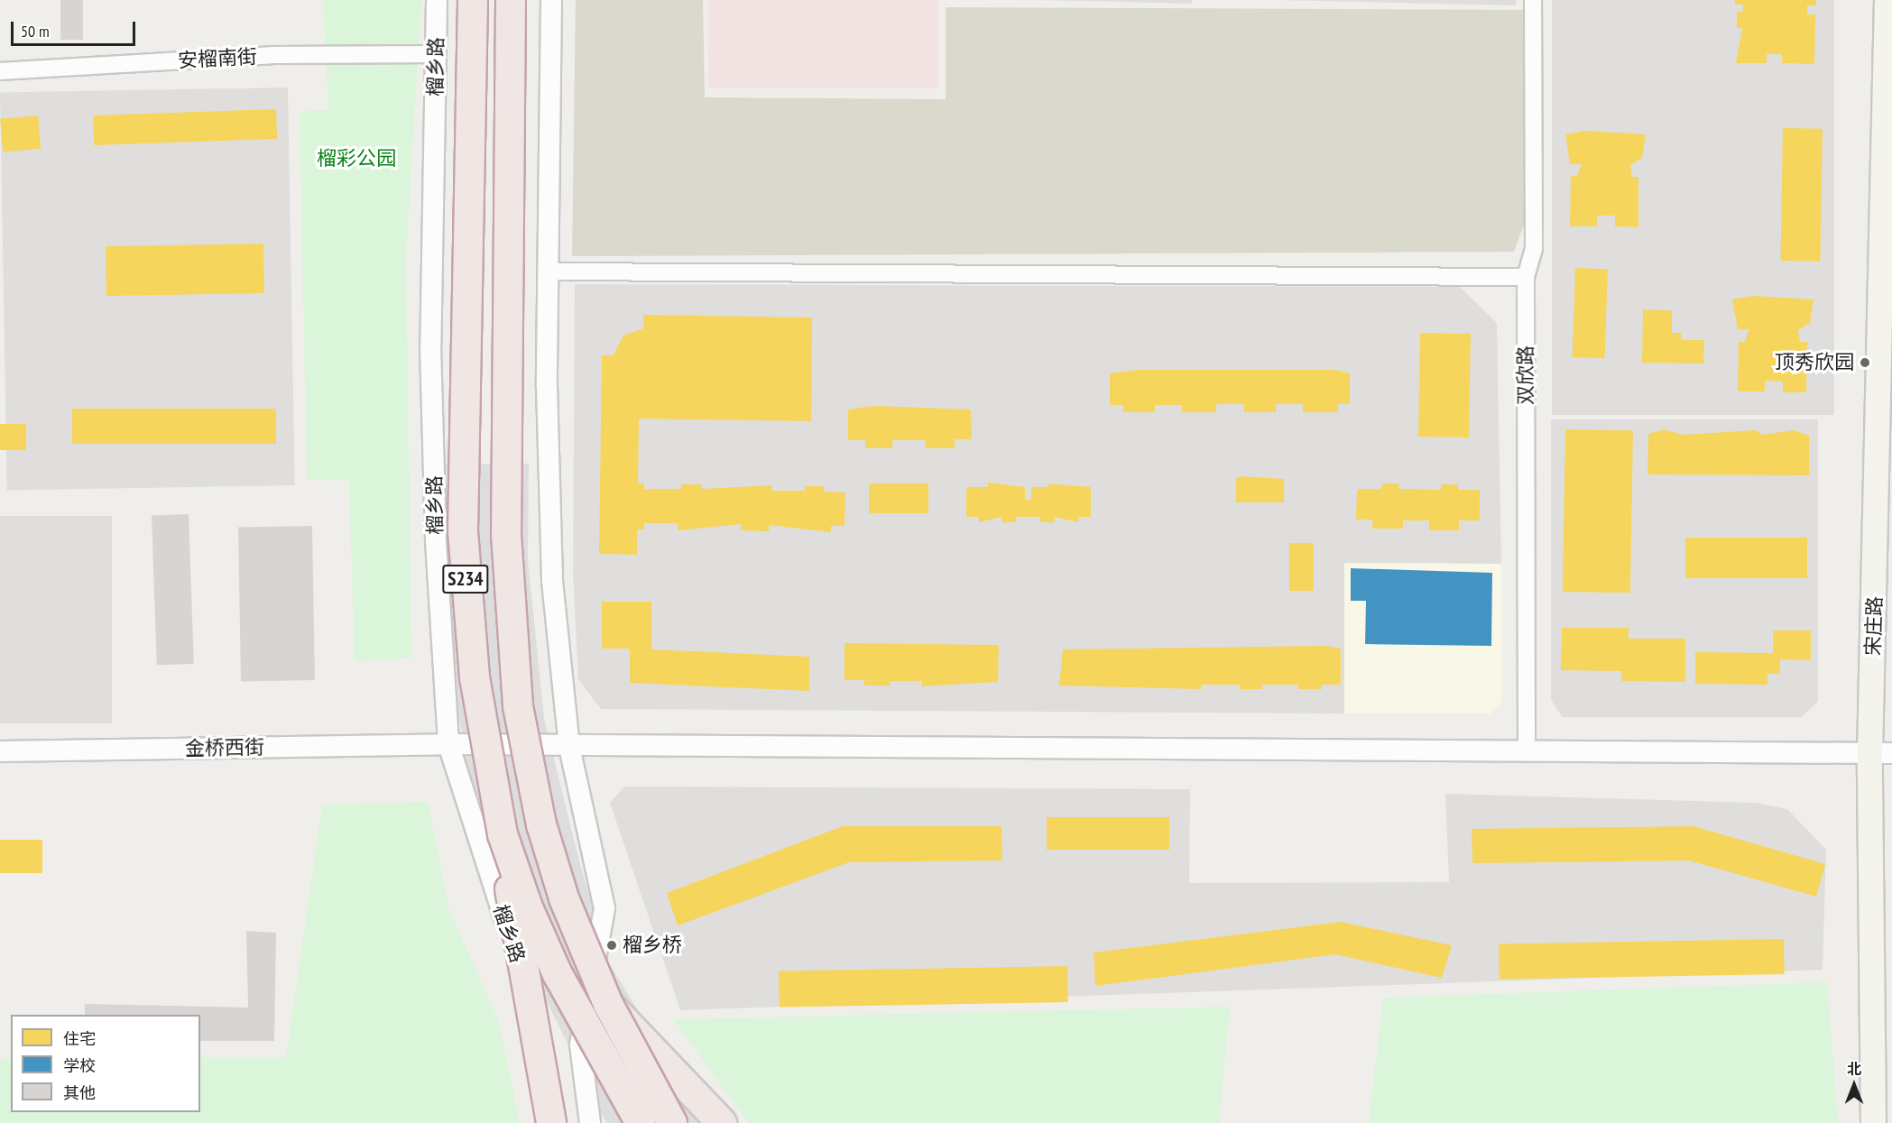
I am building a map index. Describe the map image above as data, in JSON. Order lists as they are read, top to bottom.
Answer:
{
  "streets": {
    "highway": ["榴乡路", "S234"],
    "main road": ["宋庄路"],
    "street": ["安榴南街", "双欣路", "金桥西街"]
  },
  "crossings": [
    ["安榴南街", "榴乡路"],
    ["榴乡路", "金桥西街"],
    ["双欣路", "金桥西街"],
    ["宋庄路", "金桥西街"]
  ],
  "parks": ["榴彩公园"],
  "places": ["顶秀欣园", "榴乡桥"],
  "legend": ["住宅", "学校", "其他"],
  "scale_bar": "50 m",
  "north": "top"
}
